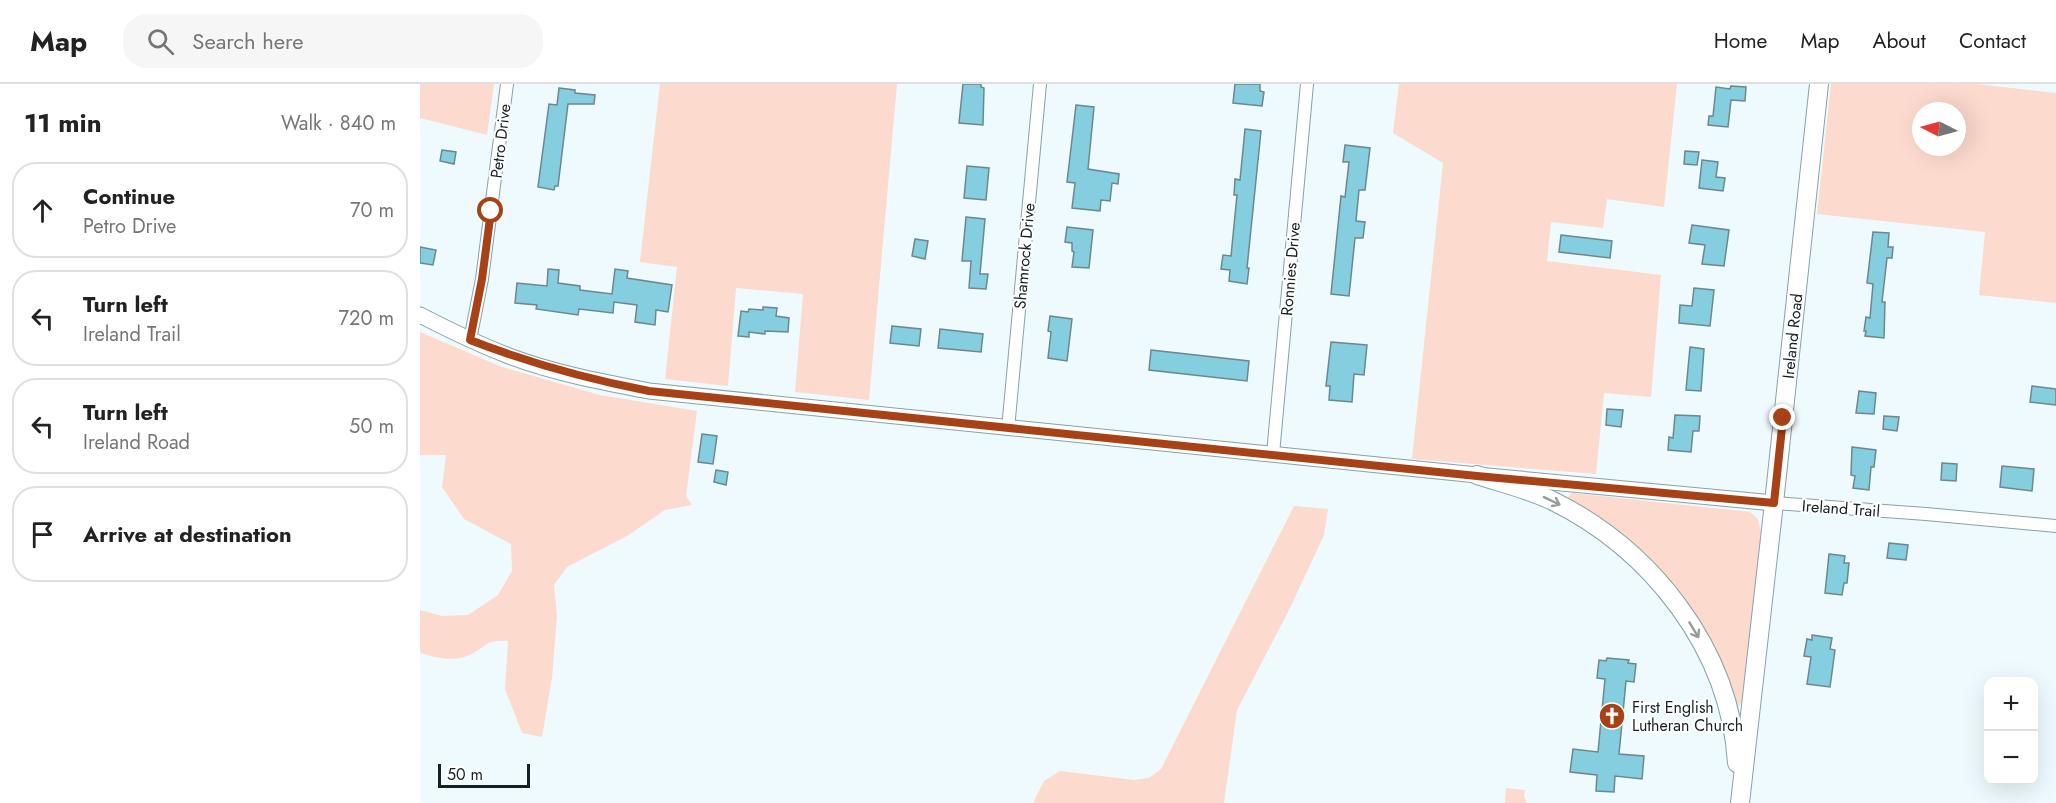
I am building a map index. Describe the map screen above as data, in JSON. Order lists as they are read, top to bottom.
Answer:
{
  "streets": {
    "main road": ["Ireland Road"],
    "street": [
      "Petro Drive",
      "Shamrock Drive",
      "Ronnies Drive",
      "Ireland Trail"
    ]
  },
  "crossings": [
    ["Petro Drive", "Ireland Trail"],
    ["Shamrock Drive", "Ireland Trail"],
    ["Ronnies Drive", "Ireland Trail"],
    ["Ireland Road", "Ireland Trail"]
  ],
  "places": {
    "church": ["First English Lutheran Church"]
  },
  "scale_bar": "50 m",
  "north": "left",
  "page": {
    "header": "Map",
    "search": "Search here",
    "nav": [
      "Home",
      "Map",
      "About",
      "Contact"
    ],
    "heading": ["11 min", "Walk · 840 m"],
    "list": [
      ["Continue", "Petro Drive", "70 m"],
      ["Turn left", "Ireland Trail", "720 m"],
      ["Turn left", "Ireland Road", "50 m"],
      "Arrive at destination"
    ],
    "map_buttons": ["+", "−"],
    "scale": "50 m"
  }
}
